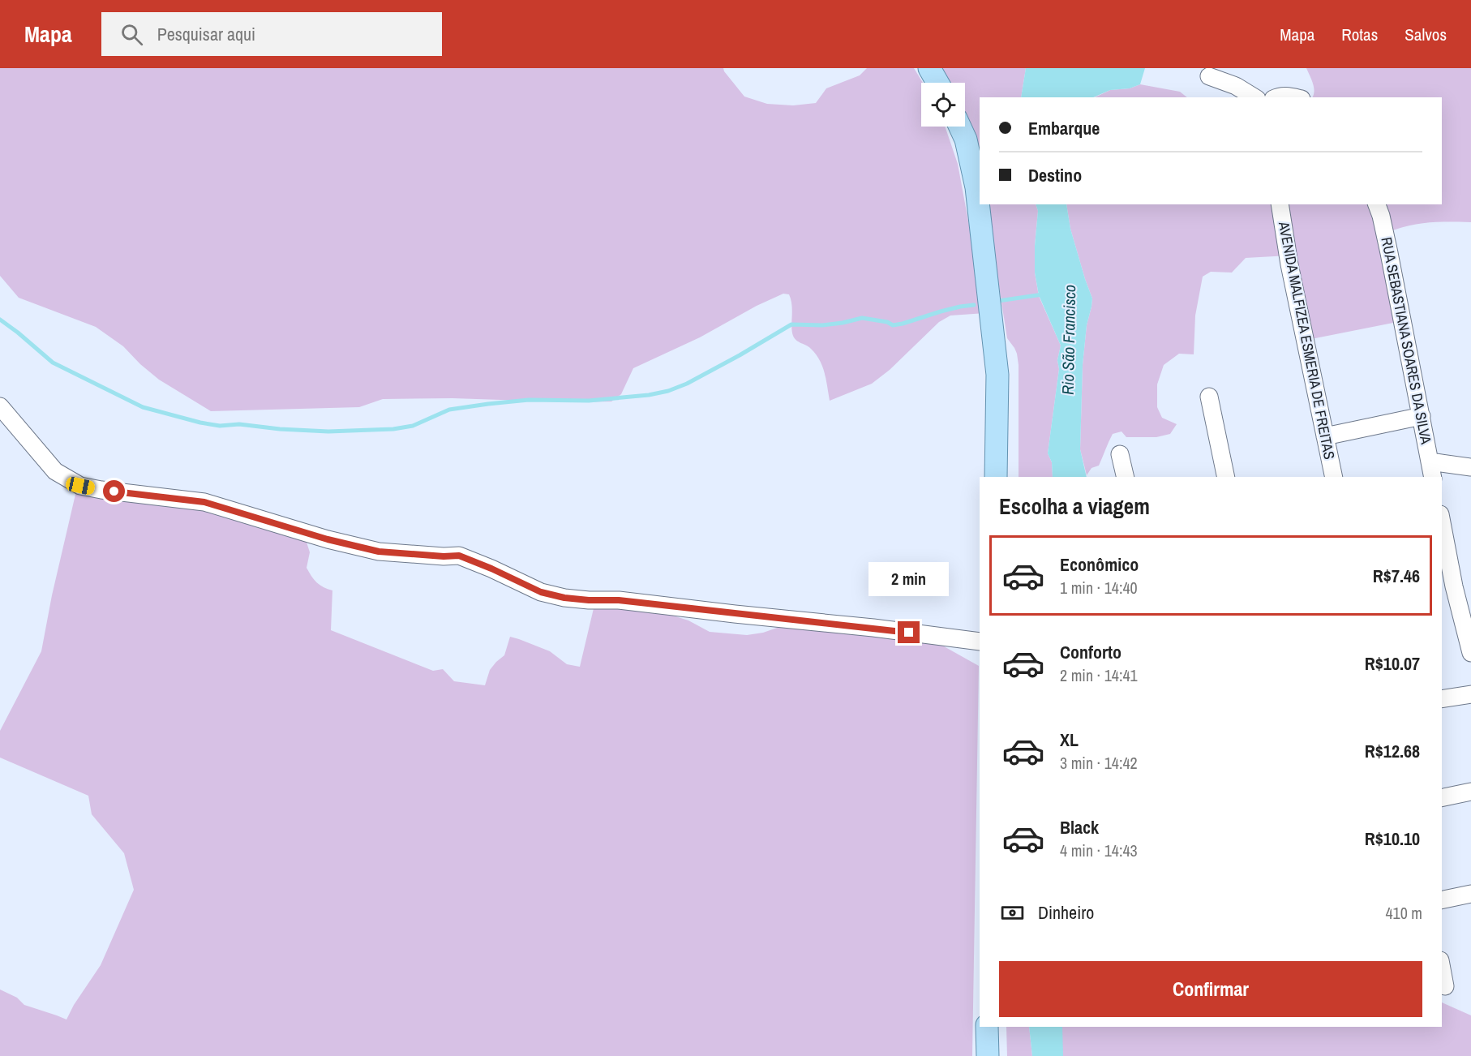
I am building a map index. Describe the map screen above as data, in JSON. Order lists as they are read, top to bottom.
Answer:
{
  "streets": {
    "street": ["AVENIDA MALFIZEA ESMERIA DE FREITAS", "RUA SEBASTIANA SOARES DA SILVA"]
  },
  "water": ["Rio São Francisco"],
  "page": {
    "header": "Mapa",
    "search": "Pesquisar aqui",
    "nav": ["Mapa", "Rotas", "Salvos"],
    "banner": ["Embarque", "Destino"],
    "heading": "Escolha a viagem",
    "list": [
      {
        "name": "Econômico",
        "note": "1 min · 14:40",
        "value": "R$7.46"
      },
      {
        "name": "Conforto",
        "note": "2 min · 14:41",
        "value": "R$10.07"
      },
      {
        "name": "XL",
        "note": "3 min · 14:42",
        "value": "R$12.68"
      },
      {
        "name": "Black",
        "note": "4 min · 14:43",
        "value": "R$10.10"
      }
    ],
    "bubble": "2 min",
    "pay": ["Dinheiro", "410 m"],
    "buttons": "Confirmar"
  }
}
